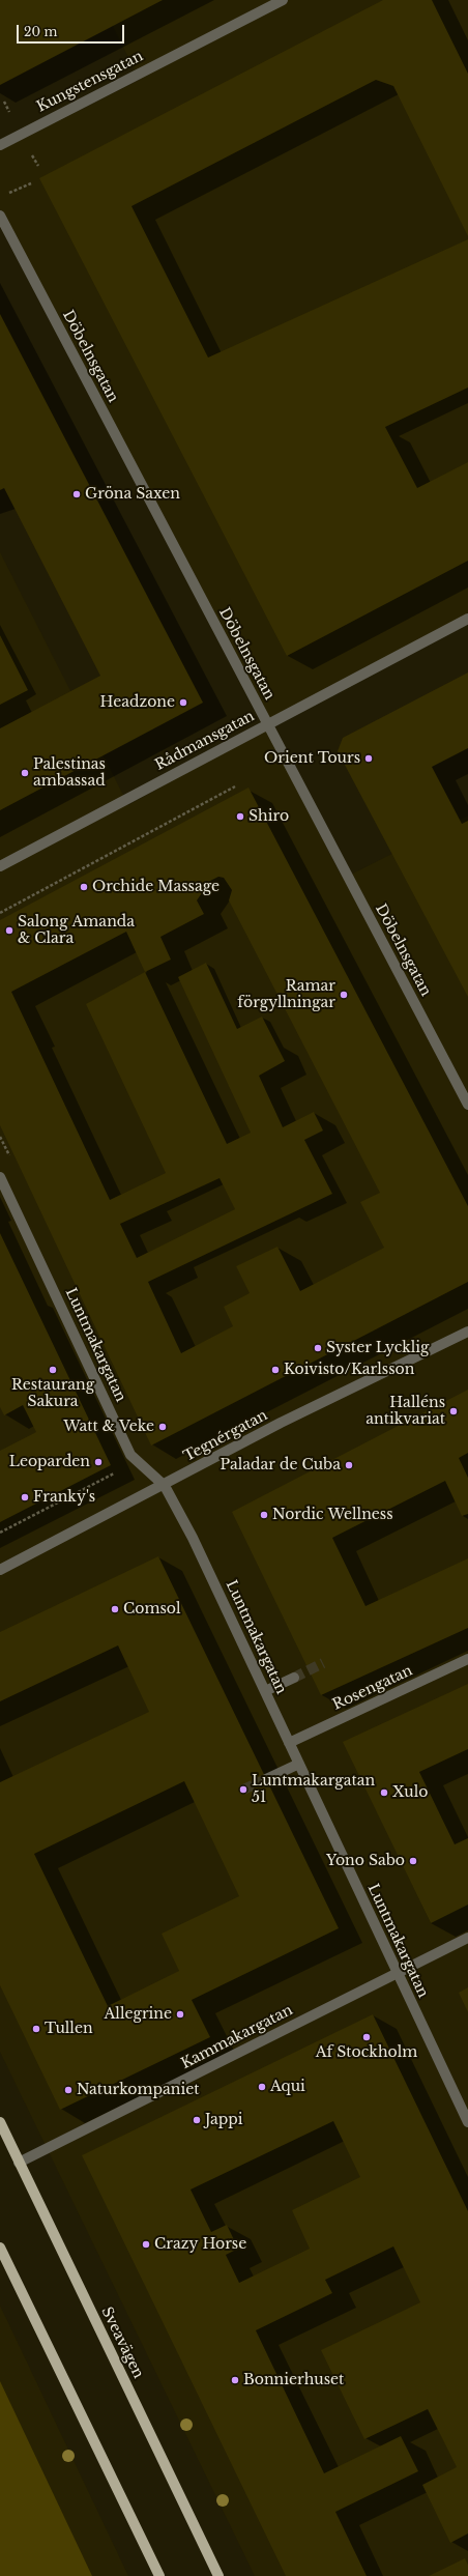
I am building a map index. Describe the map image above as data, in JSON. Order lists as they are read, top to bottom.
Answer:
{
  "streets": {
    "main road": ["Sveavägen"],
    "street": [
      "Kungstensgatan",
      "Döbelnsgatan",
      "Rådmansgatan",
      "Luntmakargatan",
      "Tegnérgatan",
      "Rosengatan",
      "Kammakargatan"
    ]
  },
  "crossings": [
    ["Döbelnsgatan", "Rådmansgatan"],
    ["Luntmakargatan", "Tegnérgatan"],
    ["Luntmakargatan", "Rosengatan"],
    ["Luntmakargatan", "Kammakargatan"],
    ["Kammakargatan", "Sveavägen"]
  ],
  "places": [
    "Gröna Saxen",
    "Headzone",
    "Orient Tours",
    "Palestinas ambassad",
    "Shiro",
    "Orchide Massage",
    "Salong Amanda & Clara",
    "Ramar förgyllningar",
    "Syster Lycklig",
    "Restaurang Sakura",
    "Koivisto/Karlsson",
    "Halléns antikvariat",
    "Watt & Veke",
    "Leoparden",
    "Paladar de Cuba",
    "Franky's",
    "Nordic Wellness",
    "Comsol",
    "Luntmakargatan 51",
    "Xulo",
    "Yono Sabo",
    "Allegrine",
    "Tullen",
    "Af Stockholm",
    "Aqui",
    "Naturkompaniet",
    "Jappi",
    "Crazy Horse",
    "Bonnierhuset"
  ],
  "scale_bar": "20 m"
}
